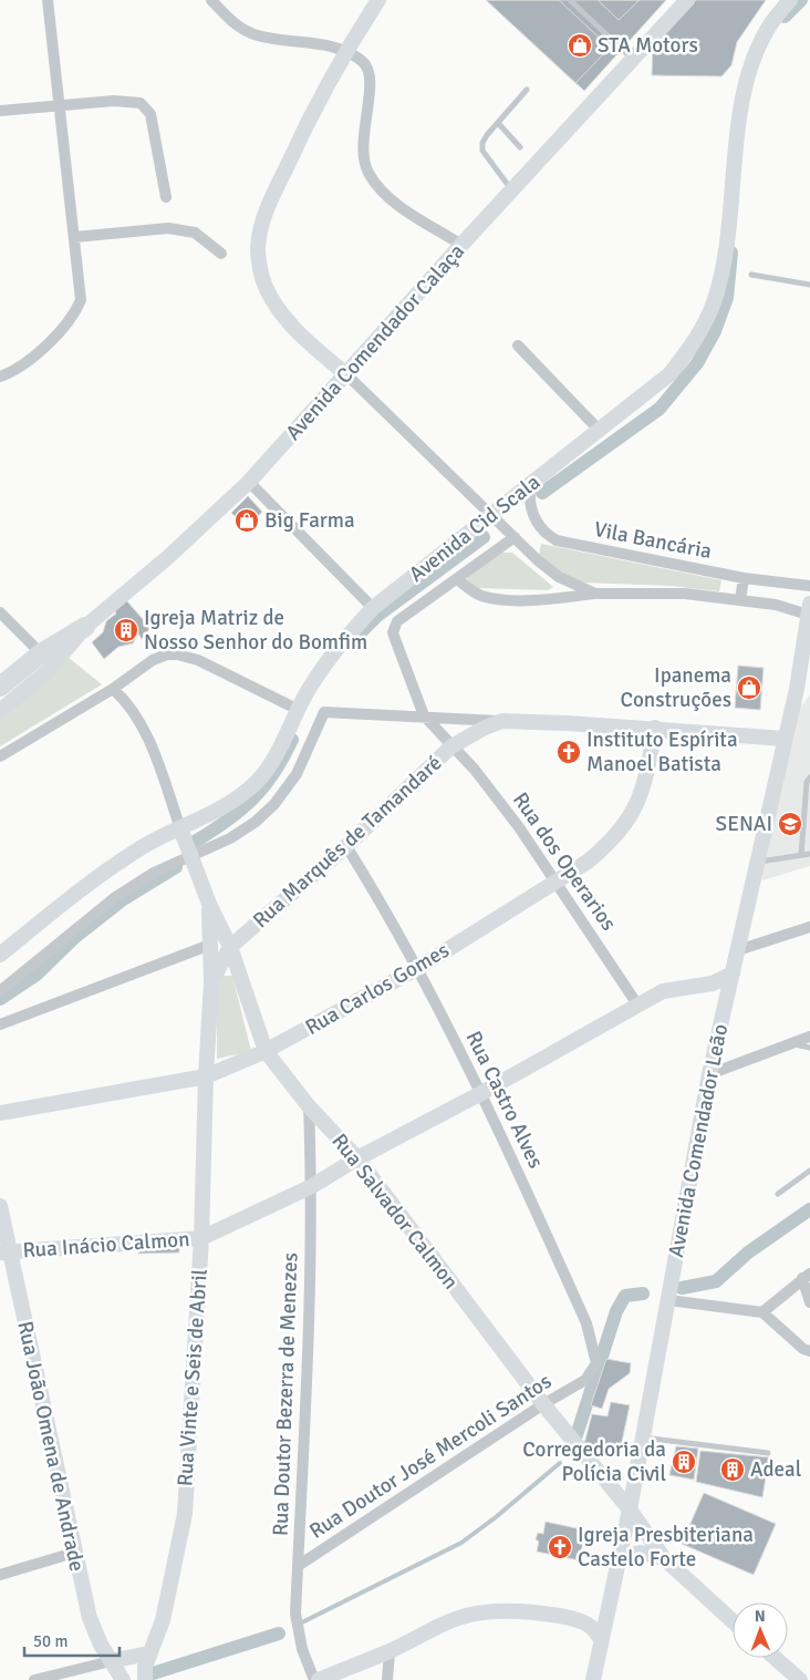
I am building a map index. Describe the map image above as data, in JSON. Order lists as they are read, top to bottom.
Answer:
{
  "streets": {
    "street": [
      "Avenida Comendador Calaça",
      "Avenida Cid Scala",
      "Vila Bancária",
      "Rua Marquês de Tamandaré",
      "Rua dos Operarios",
      "Rua Carlos Gomes",
      "Rua Castro Alves",
      "Avenida Comendador Leão",
      "Rua Salvador Calmon",
      "Rua Inácio Calmon",
      "Rua Vinte e Seis de Abril",
      "Rua Doutor Bezerra de Menezes",
      "Rua João Omena de Andrade",
      "Rua Doutor José Mercoli Santos"
    ]
  },
  "crossings": [
    ["Avenida Cid Scala", "Vila Bancária"],
    ["Avenida Cid Scala", "Rua dos Operarios"],
    ["Avenida Cid Scala", "Rua Salvador Calmon"],
    ["Rua Marquês de Tamandaré", "Rua dos Operarios"],
    ["Rua Marquês de Tamandaré", "Rua Castro Alves"],
    ["Rua Marquês de Tamandaré", "Rua Salvador Calmon"],
    ["Rua Marquês de Tamandaré", "Rua Vinte e Seis de Abril"],
    ["Rua dos Operarios", "Rua Carlos Gomes"],
    ["Rua dos Operarios", "Rua Inácio Calmon"],
    ["Rua Carlos Gomes", "Rua Castro Alves"],
    ["Rua Carlos Gomes", "Rua Salvador Calmon"],
    ["Rua Carlos Gomes", "Rua Vinte e Seis de Abril"],
    ["Rua Castro Alves", "Rua Inácio Calmon"],
    ["Rua Castro Alves", "Rua Doutor José Mercoli Santos"],
    ["Avenida Comendador Leão", "Rua Salvador Calmon"],
    ["Avenida Comendador Leão", "Rua Inácio Calmon"],
    ["Rua Salvador Calmon", "Rua Inácio Calmon"],
    ["Rua Salvador Calmon", "Rua Vinte e Seis de Abril"],
    ["Rua Salvador Calmon", "Rua Doutor Bezerra de Menezes"],
    ["Rua Salvador Calmon", "Rua Doutor José Mercoli Santos"],
    ["Rua Inácio Calmon", "Rua Vinte e Seis de Abril"],
    ["Rua Inácio Calmon", "Rua Doutor Bezerra de Menezes"],
    ["Rua Inácio Calmon", "Rua João Omena de Andrade"],
    ["Rua Doutor Bezerra de Menezes", "Rua Doutor José Mercoli Santos"]
  ],
  "places": {
    "shop": ["STA Motors", "Big Farma", "Ipanema Construções"],
    "building": ["Igreja Matriz de Nosso Senhor do Bomfim", "Corregedoria da Polícia Civil", "Adeal"],
    "church": ["Instituto Espírita Manoel Batista", "Igreja Presbiteriana Castelo Forte"],
    "school or university": ["SENAI"]
  },
  "scale_bar": "50 m",
  "north": "top"
}
